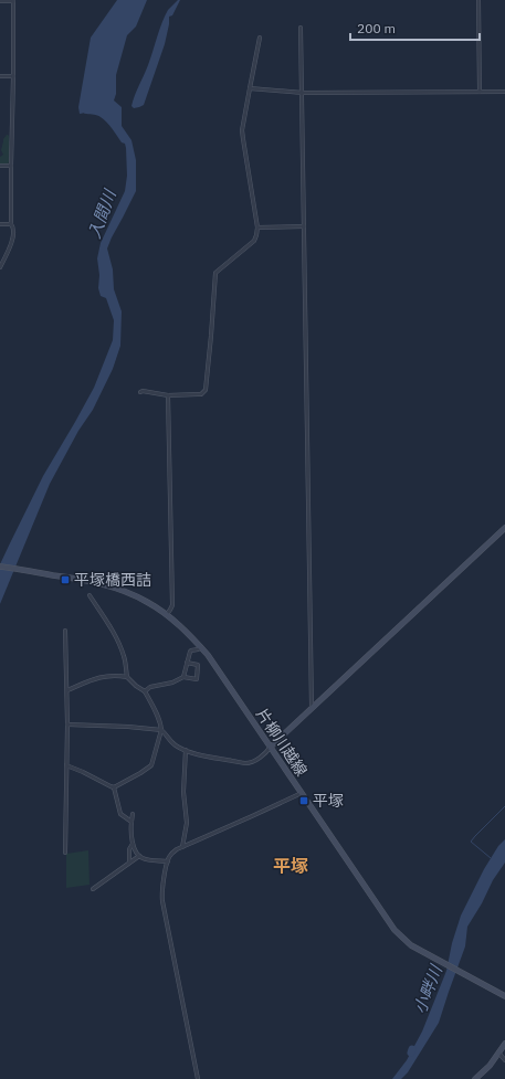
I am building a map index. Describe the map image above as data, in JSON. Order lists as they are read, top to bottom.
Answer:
{
  "streets": {
    "main road": ["片柳川越線"]
  },
  "districts": ["平塚"],
  "water": ["入間川", "小畔川"],
  "places": {
    "transit": ["平塚橋西詰", "平塚"]
  },
  "scale_bar": "200 m"
}
